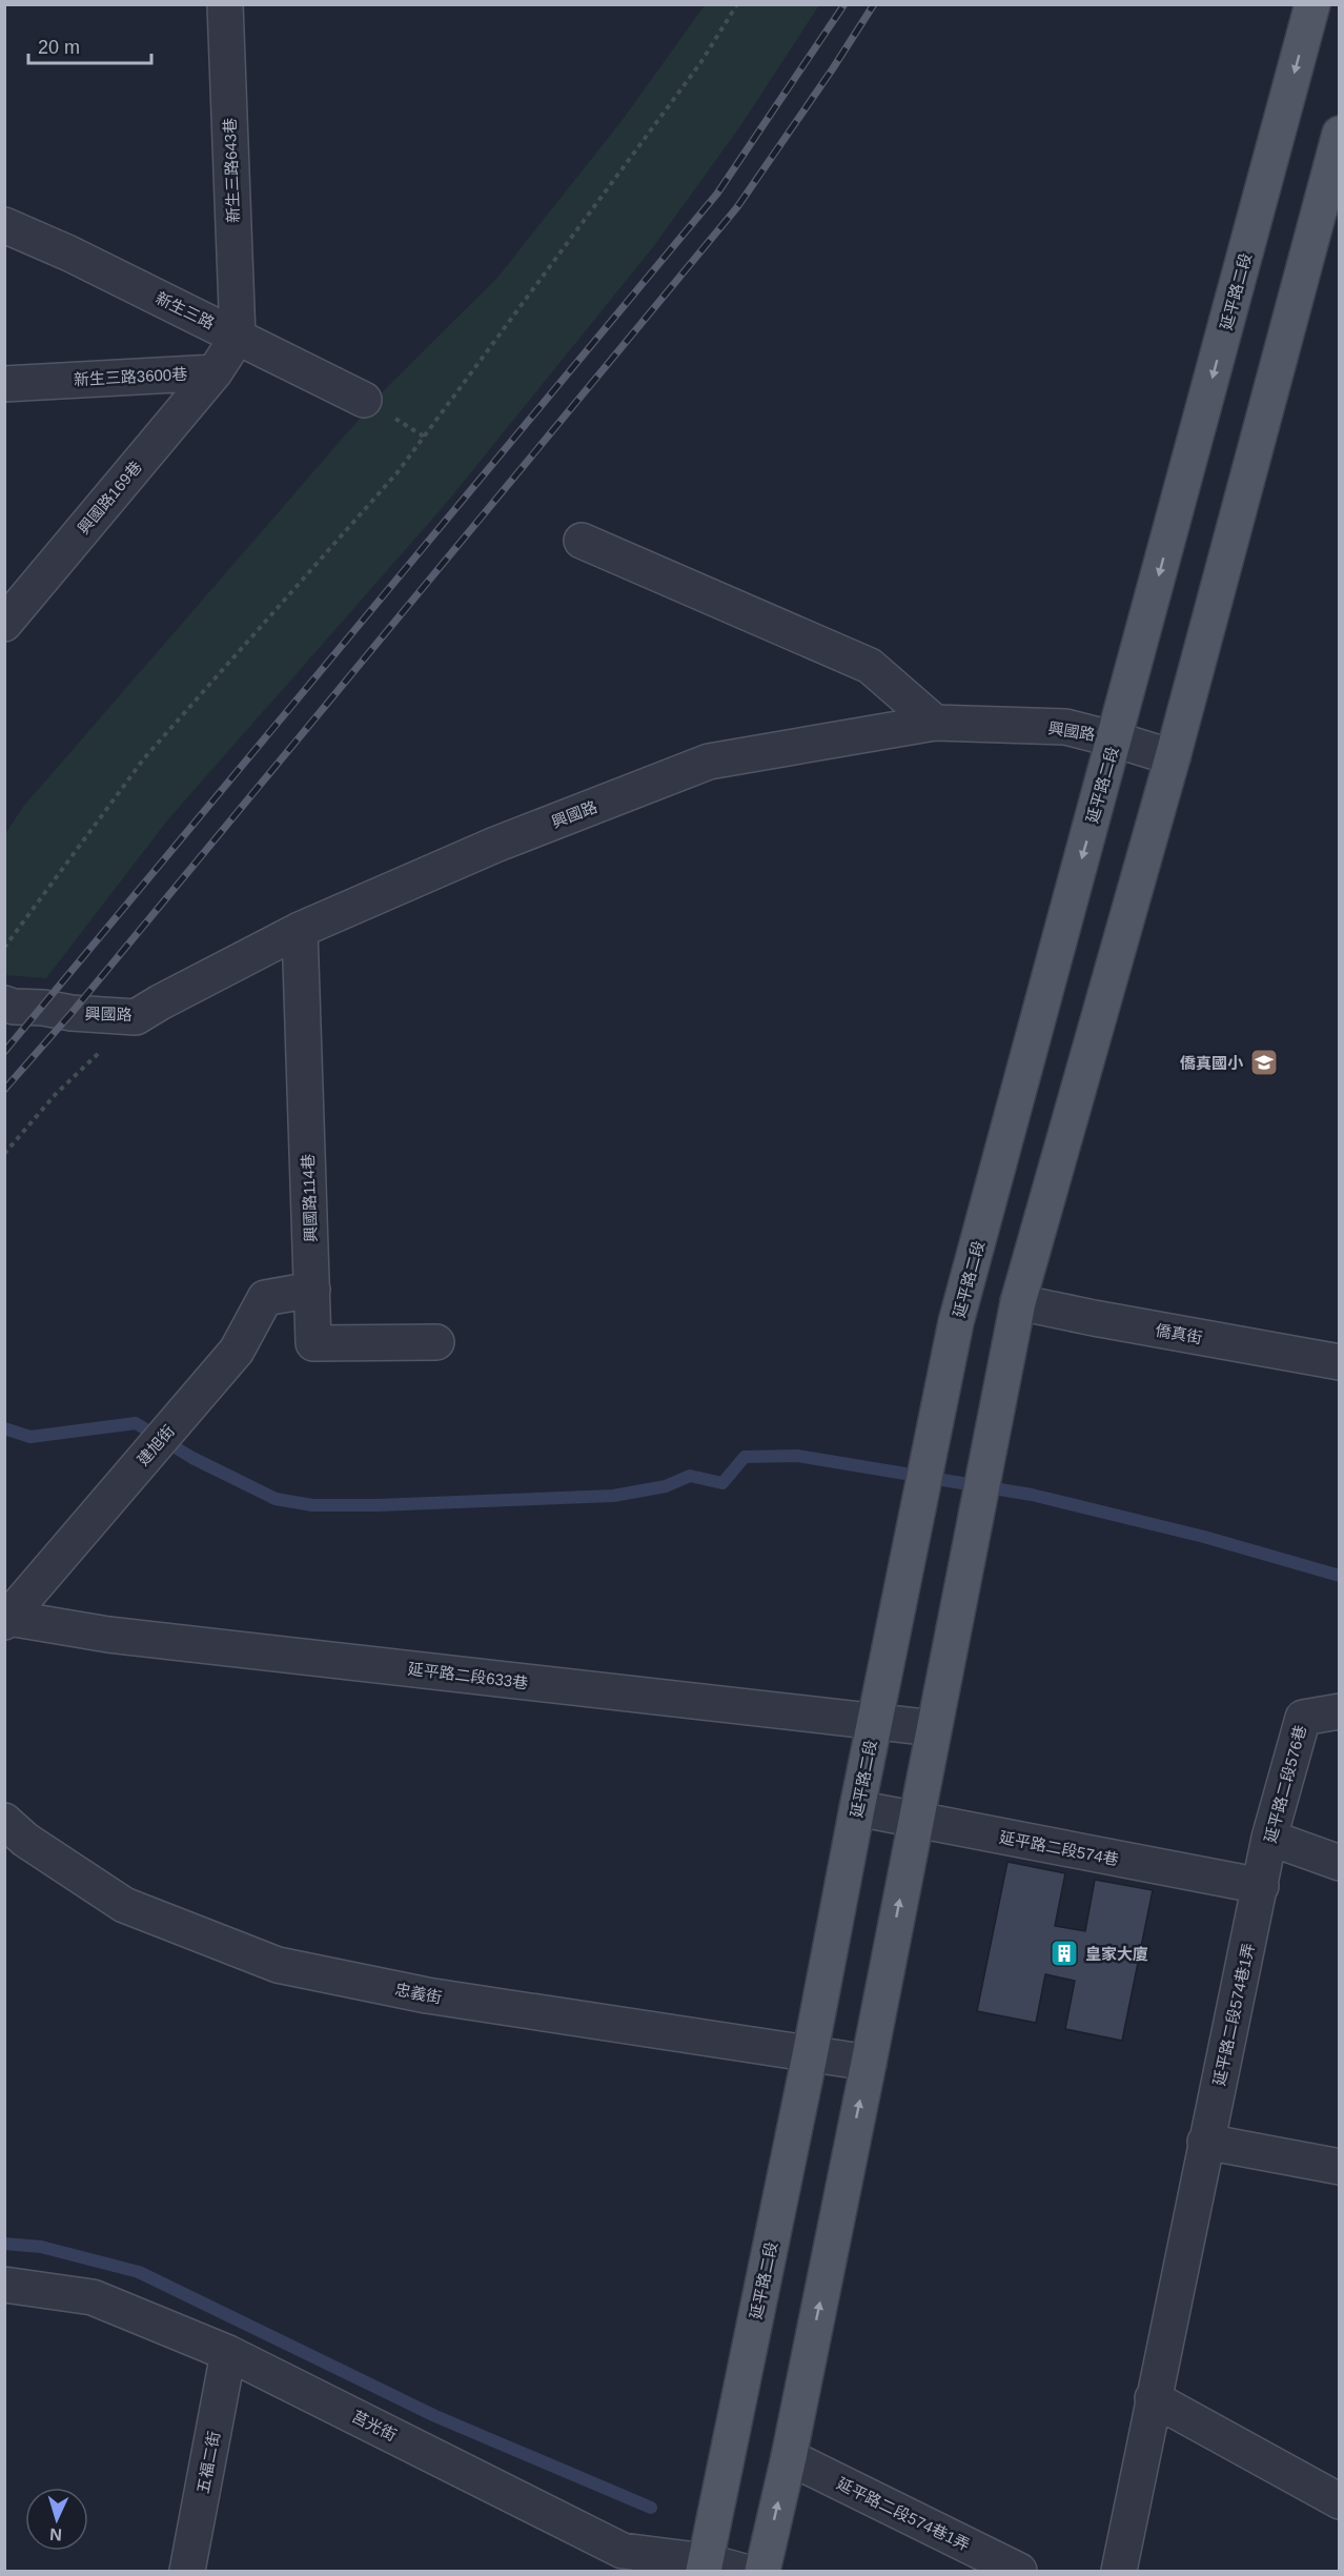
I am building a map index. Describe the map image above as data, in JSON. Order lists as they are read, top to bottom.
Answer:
{
  "streets": {
    "main road": ["延平路二段"],
    "street": [
      "新生三路643巷",
      "新生三路",
      "新生三路3600巷",
      "興國路169巷",
      "興國路",
      "興國路114巷",
      "僑真街",
      "建旭街",
      "延平路二段633巷",
      "延平路二段576巷",
      "延平路二段574巷",
      "忠義街",
      "延平路二段574巷1弄",
      "莒光街",
      "五福二街"
    ]
  },
  "crossings": [
    ["新生三路643巷", "新生三路"],
    ["延平路二段", "興國路"],
    ["延平路二段", "延平路二段633巷"],
    ["延平路二段", "延平路二段574巷"],
    ["延平路二段", "忠義街"],
    ["延平路二段", "莒光街"],
    ["新生三路3600巷", "興國路169巷"],
    ["興國路", "興國路114巷"],
    ["興國路114巷", "建旭街"],
    ["建旭街", "延平路二段633巷"],
    ["延平路二段576巷", "延平路二段574巷"],
    ["延平路二段576巷", "延平路二段574巷1弄"],
    ["延平路二段574巷", "延平路二段574巷1弄"],
    ["莒光街", "五福二街"]
  ],
  "places": {
    "school or university": ["僑真國小"],
    "building": ["皇家大廈"]
  },
  "scale_bar": "20 m",
  "north": "bottom"
}
